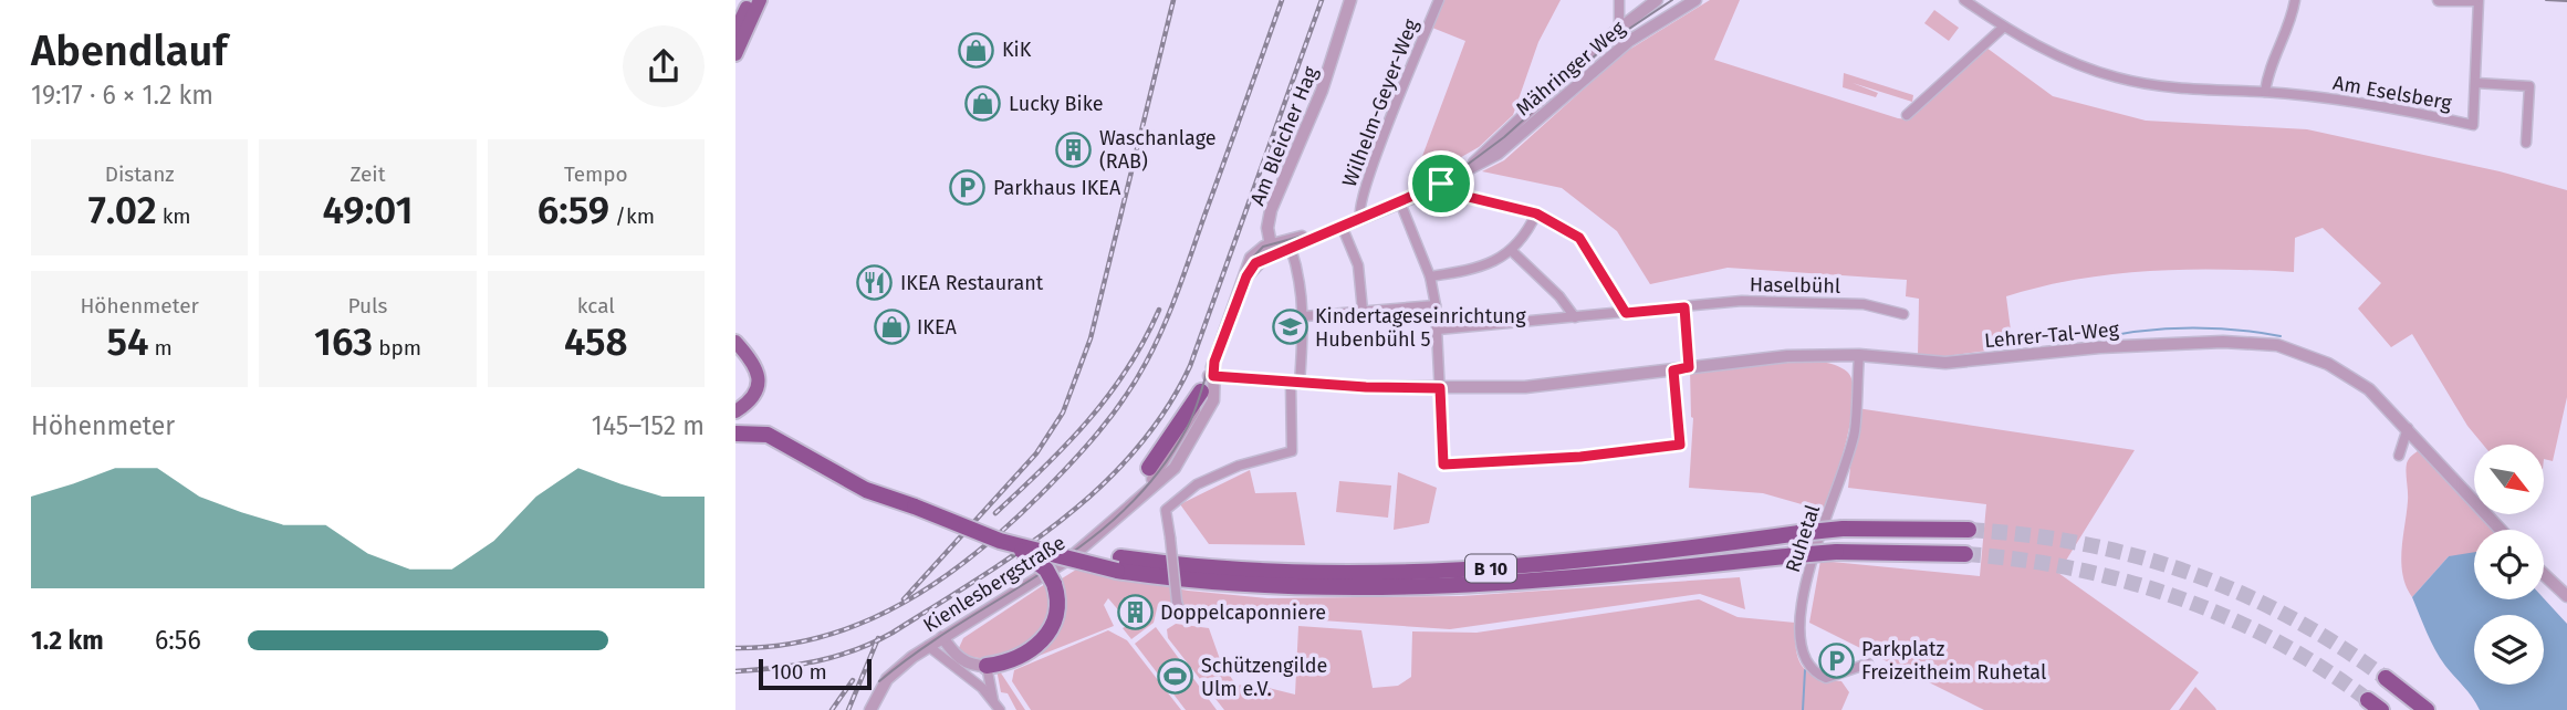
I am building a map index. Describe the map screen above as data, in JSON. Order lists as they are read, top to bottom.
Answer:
{
  "streets": {
    "highway": ["B 10"],
    "street": [
      "Mähringer Weg",
      "Am Eselsberg",
      "Wilhelm-Geyer-Weg",
      "Am Bleicher Hag",
      "Haselbühl",
      "Lehrer-Tal-Weg",
      "Ruhetal",
      "Kienlesbergstraße"
    ]
  },
  "crossings": [
    ["Mähringer Weg", "Wilhelm-Geyer-Weg"],
    ["Mähringer Weg", "Am Bleicher Hag"],
    ["Mähringer Weg", "Kienlesbergstraße"],
    ["Am Bleicher Hag", "Kienlesbergstraße"],
    ["Lehrer-Tal-Weg", "Ruhetal"],
    ["Lehrer-Tal-Weg", "Kienlesbergstraße"]
  ],
  "places": {
    "shop": ["KiK", "Lucky Bike", "IKEA"],
    "building": ["Waschanlage (RAB)", "Doppelcaponniere"],
    "parking": ["Parkhaus IKEA", "Parkplatz Freizeitheim Ruhetal"],
    "restaurant": ["IKEA Restaurant"],
    "school or university": ["Kindertageseinrichtung Hubenbühl 5"],
    "sports": ["Schützengilde Ulm e.V."]
  },
  "scale_bar": "100 m",
  "north": "bottom right",
  "page": {
    "heading": ["Abendlauf", "19:17 · 6 × 1.2 km"],
    "stats": [
      ["Distanz", "7.02 km"],
      ["Zeit", "49:01"],
      ["Tempo", "6:59 /km"],
      ["Höhenmeter", "54 m"],
      ["Puls", "163 bpm"],
      ["kcal", "458"]
    ],
    "chart": ["Höhenmeter", "145–152 m"],
    "list": [
      {
        "name": "1.2 km",
        "note": "6:56"
      }
    ],
    "scale": "100 m"
  }
}
